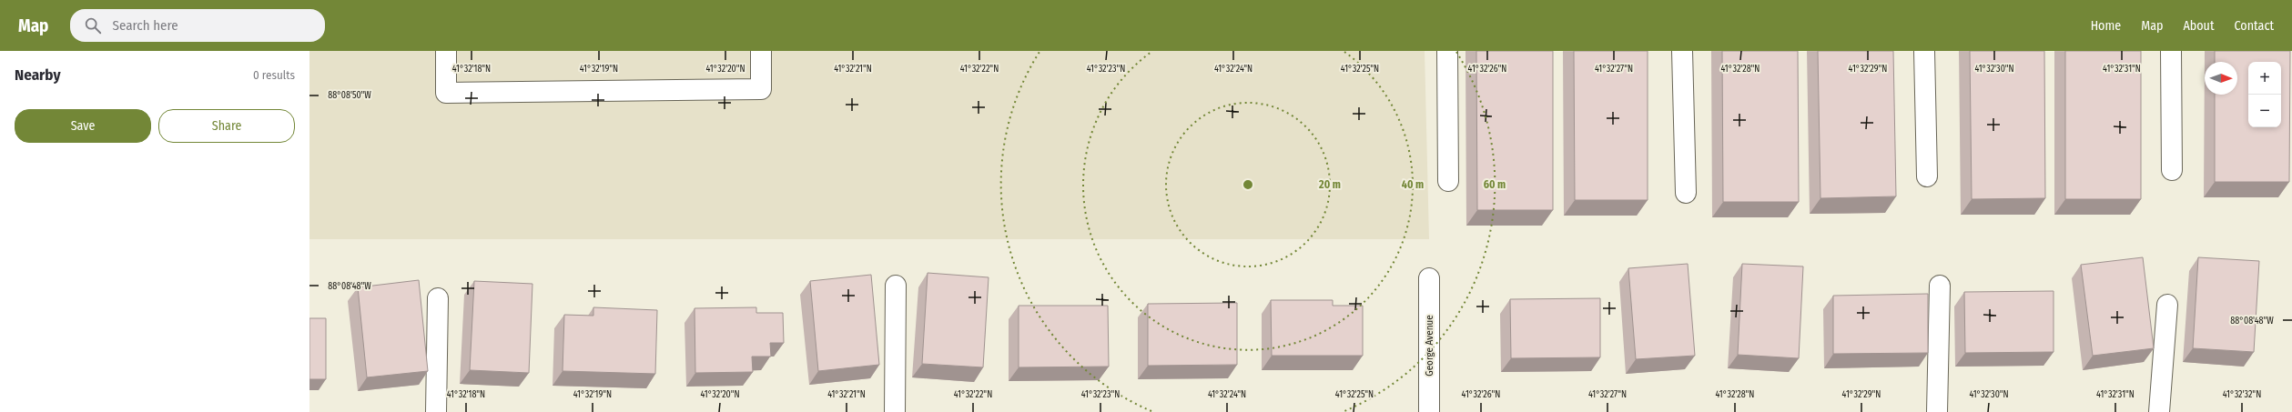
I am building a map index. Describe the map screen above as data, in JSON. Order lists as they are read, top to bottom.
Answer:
{
  "streets": {
    "street": ["George Avenue"]
  },
  "north": "right",
  "page": {
    "header": "Map",
    "search": "Search here",
    "nav": [
      "Home",
      "Map",
      "About",
      "Contact"
    ],
    "heading": ["Nearby", "0 results"],
    "map_buttons": ["+", "−"],
    "buttons": ["Save", "Share"]
  },
  "coordinates": [
    "41°32'18\"N",
    "41°32'19\"N",
    "41°32'20\"N",
    "41°32'21\"N",
    "41°32'22\"N",
    "41°32'23\"N",
    "41°32'24\"N",
    "41°32'25\"N",
    "41°32'26\"N",
    "41°32'27\"N",
    "41°32'28\"N",
    "41°32'29\"N",
    "41°32'30\"N",
    "41°32'31\"N",
    "88°08'50\"W",
    "88°08'48\"W",
    "41°32'32\"N"
  ],
  "rings": ["20 m", "40 m", "60 m"]
}
